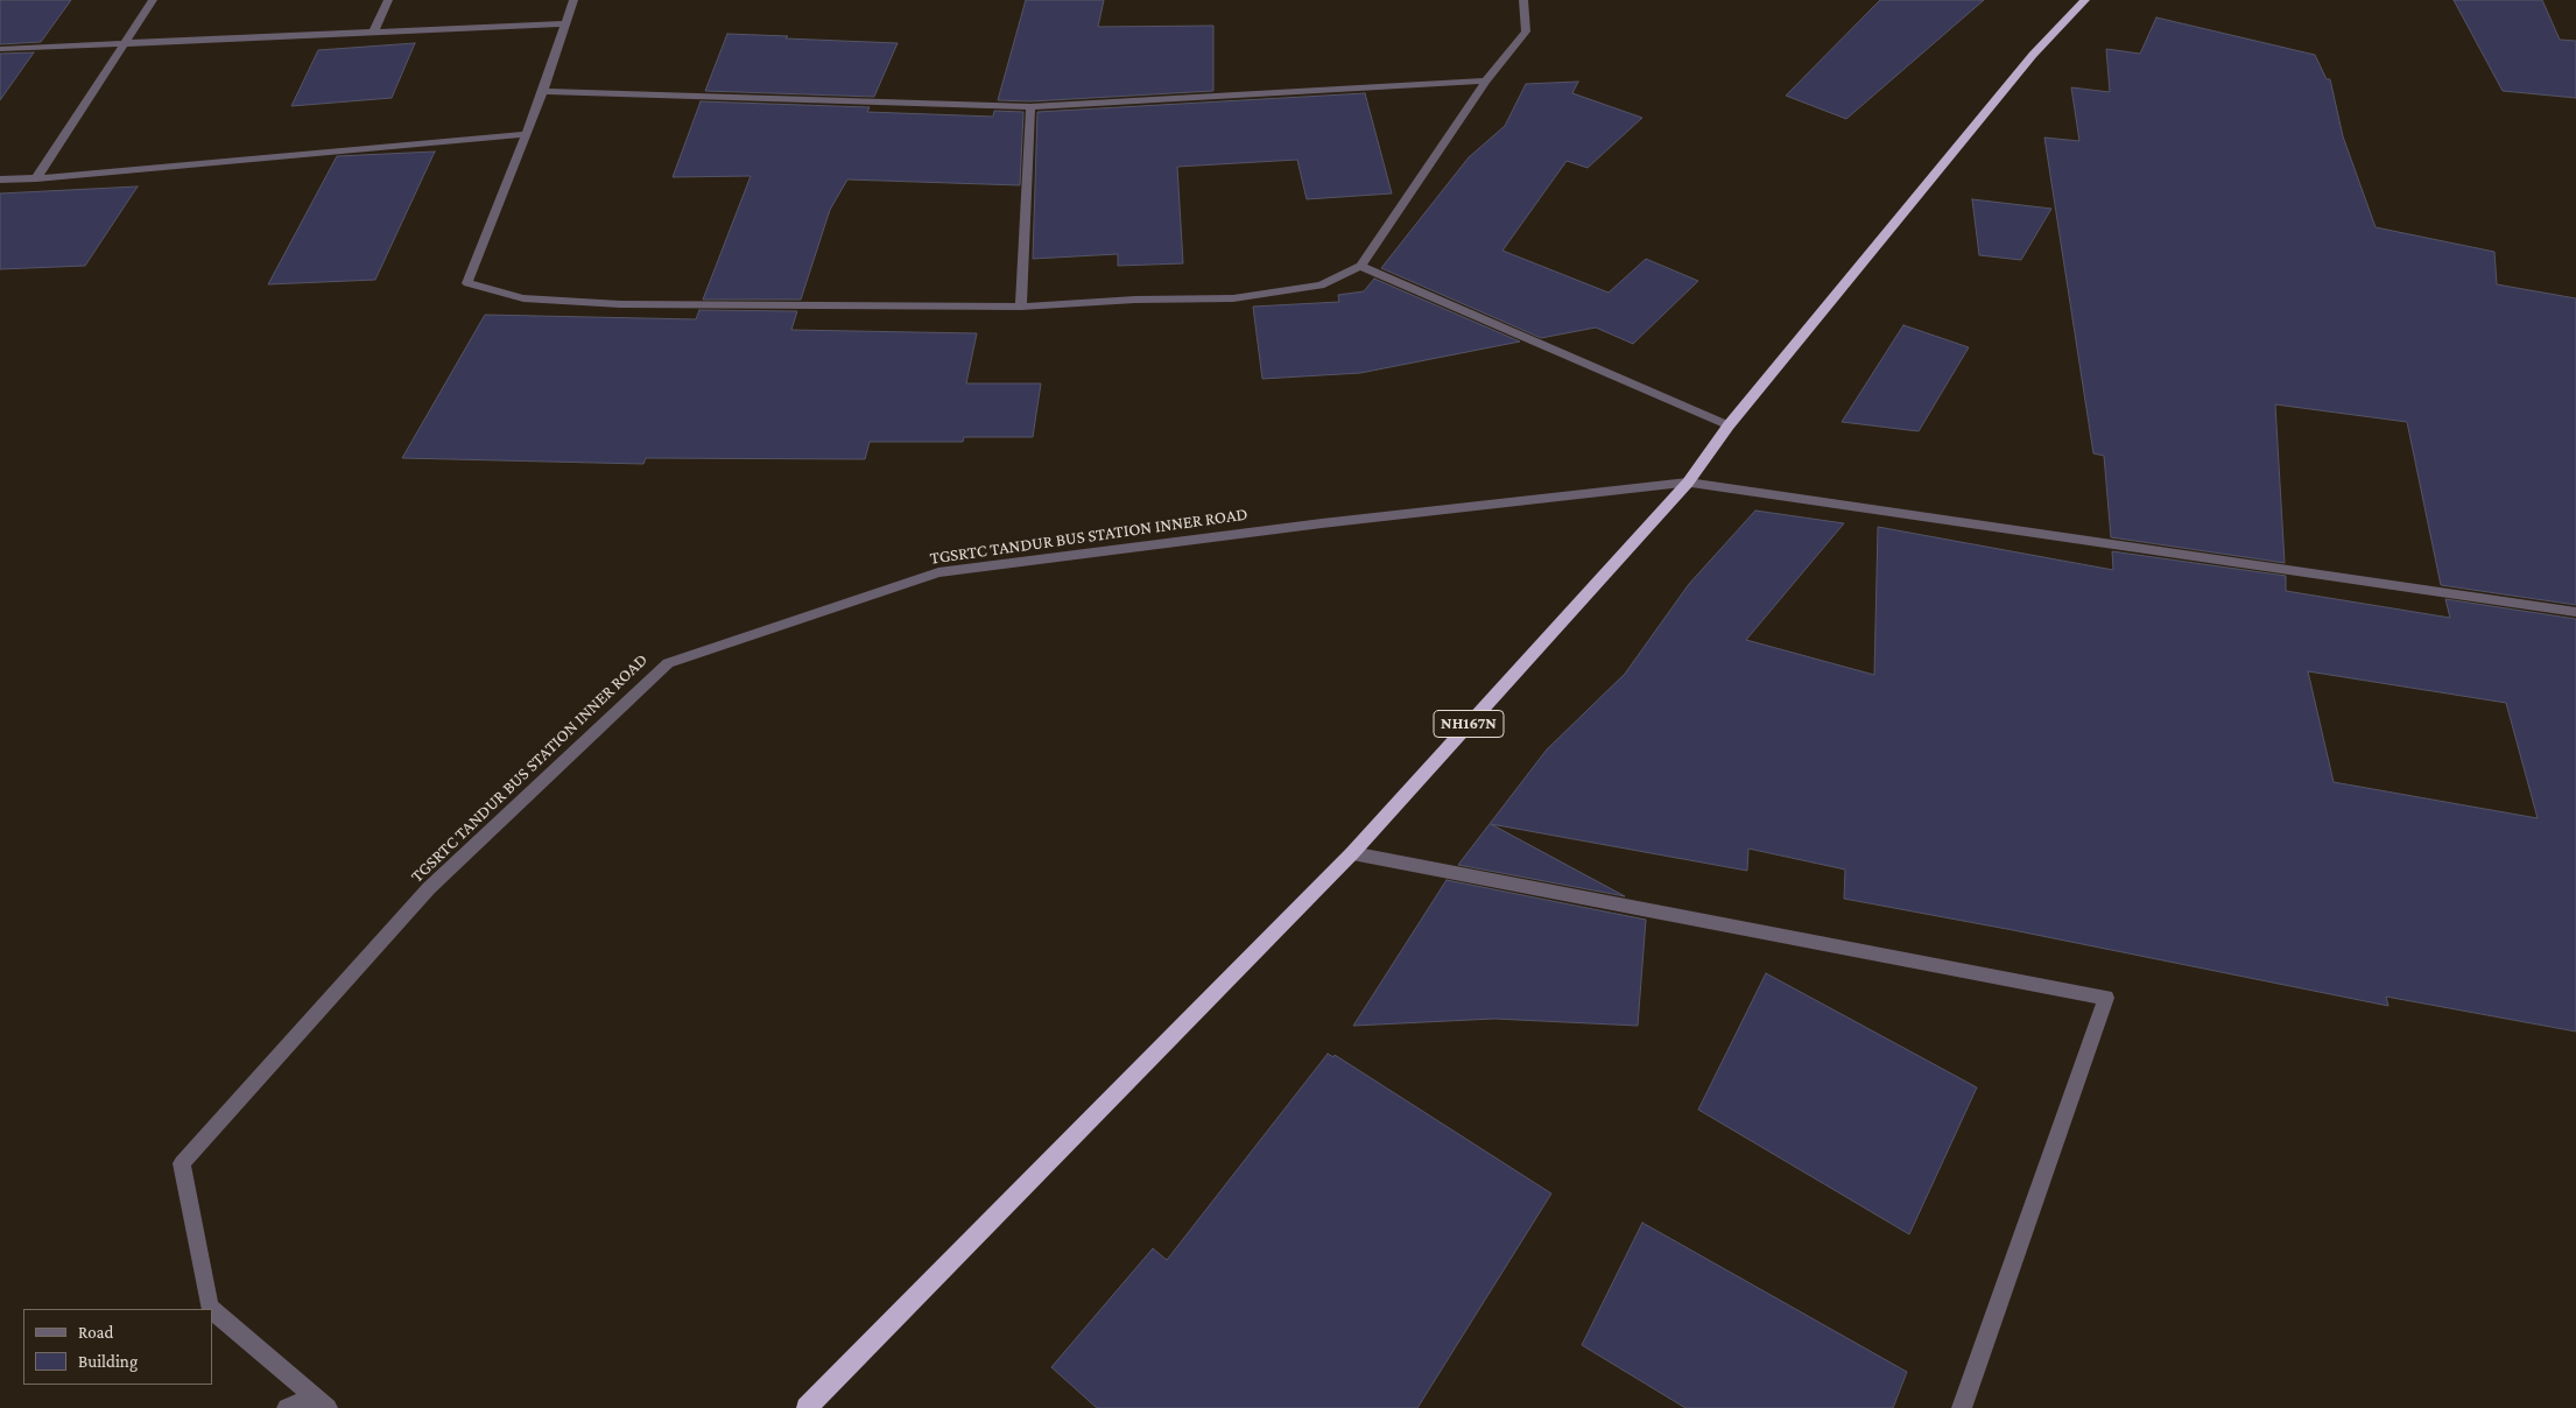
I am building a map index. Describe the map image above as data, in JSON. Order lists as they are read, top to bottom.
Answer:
{
  "streets": {
    "highway": ["NH167N"],
    "street": ["TGSRTC TANDUR BUS STATION INNER ROAD"]
  },
  "crossings": [
    ["TGSRTC TANDUR BUS STATION INNER ROAD", "NH167N"]
  ],
  "legend": ["Road", "Building"]
}
